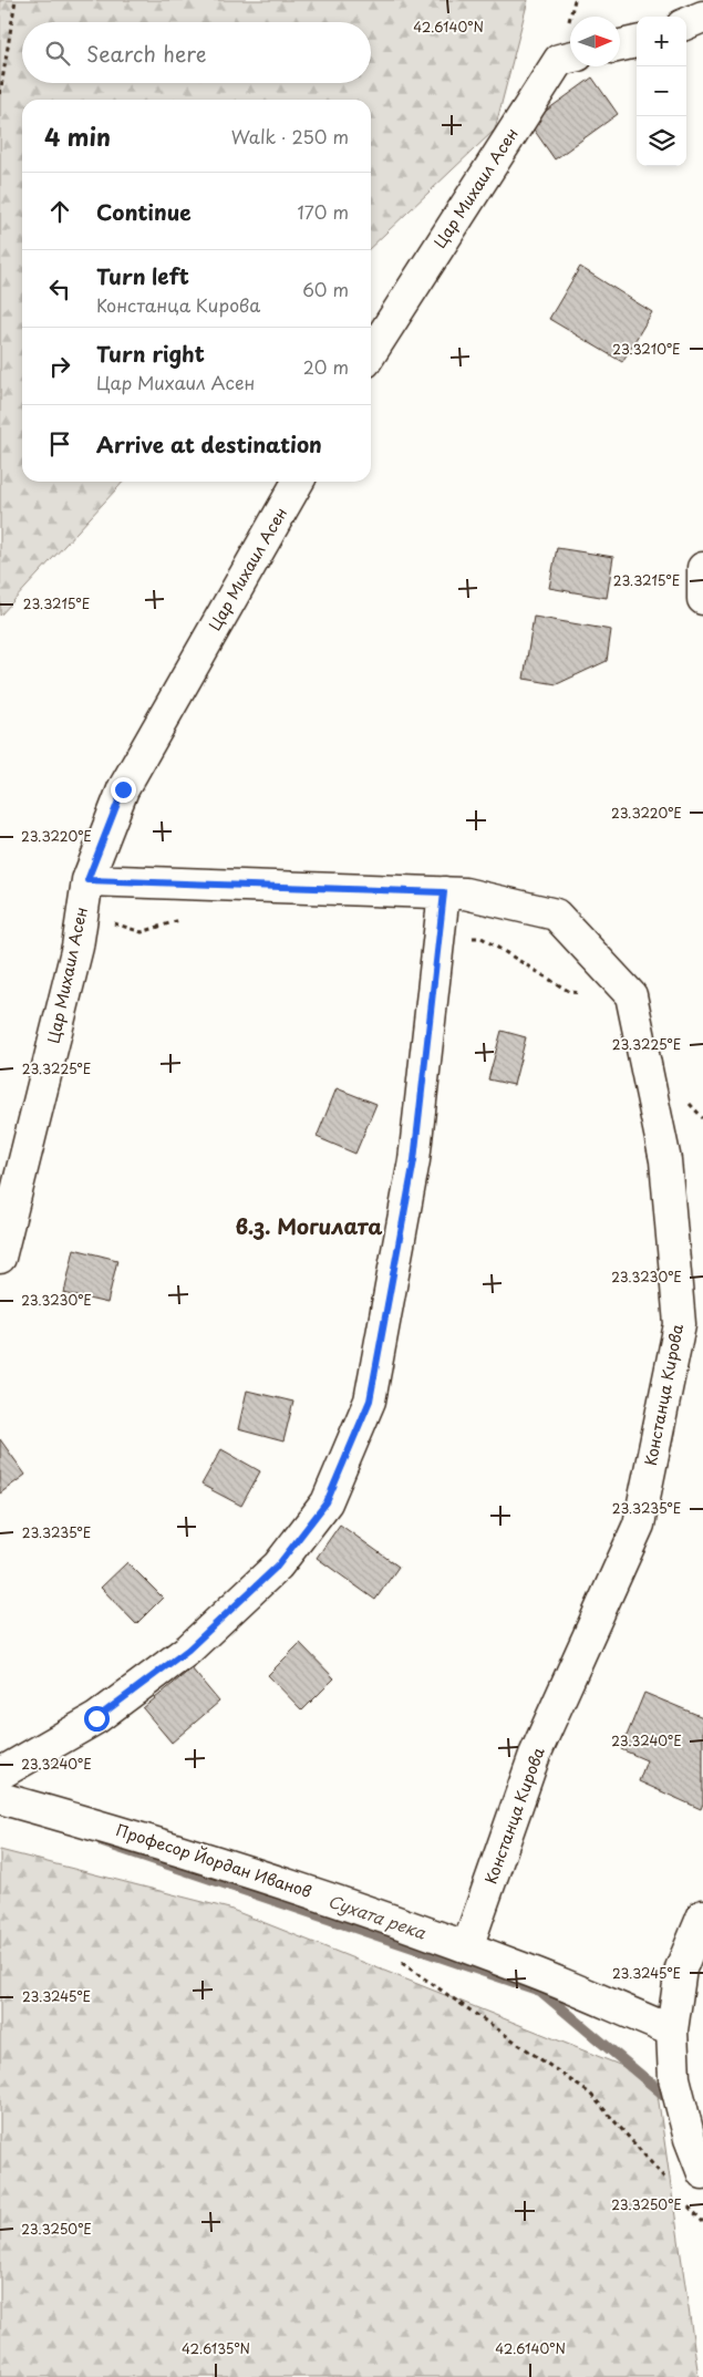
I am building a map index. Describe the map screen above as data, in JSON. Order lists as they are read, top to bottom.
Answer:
{
  "streets": {
    "street": ["Цар Михаил Асен", "Констанца Кирова", "Професор Йордан Иванов"]
  },
  "crossings": [
    ["Цар Михаил Асен", "Констанца Кирова"],
    ["Констанца Кирова", "Професор Йордан Иванов"]
  ],
  "districts": ["в.з. Могилата"],
  "water": ["Сухата река"],
  "north": "right",
  "page": {
    "map_buttons": ["+", "−"],
    "search": "Search here",
    "heading": ["4 min", "Walk · 250 m"],
    "list": [
      ["Continue", "170 m"],
      ["Turn left", "Констанца Кирова", "60 m"],
      ["Turn right", "Цар Михаил Асен", "20 m"],
      "Arrive at destination"
    ]
  },
  "coordinates": [
    "42.6140°N",
    "23.3210°E",
    "23.3215°E",
    "23.3220°E",
    "23.3225°E",
    "23.3230°E",
    "23.3235°E",
    "23.3240°E",
    "23.3245°E",
    "23.3250°E",
    "42.6135°N"
  ]
}
